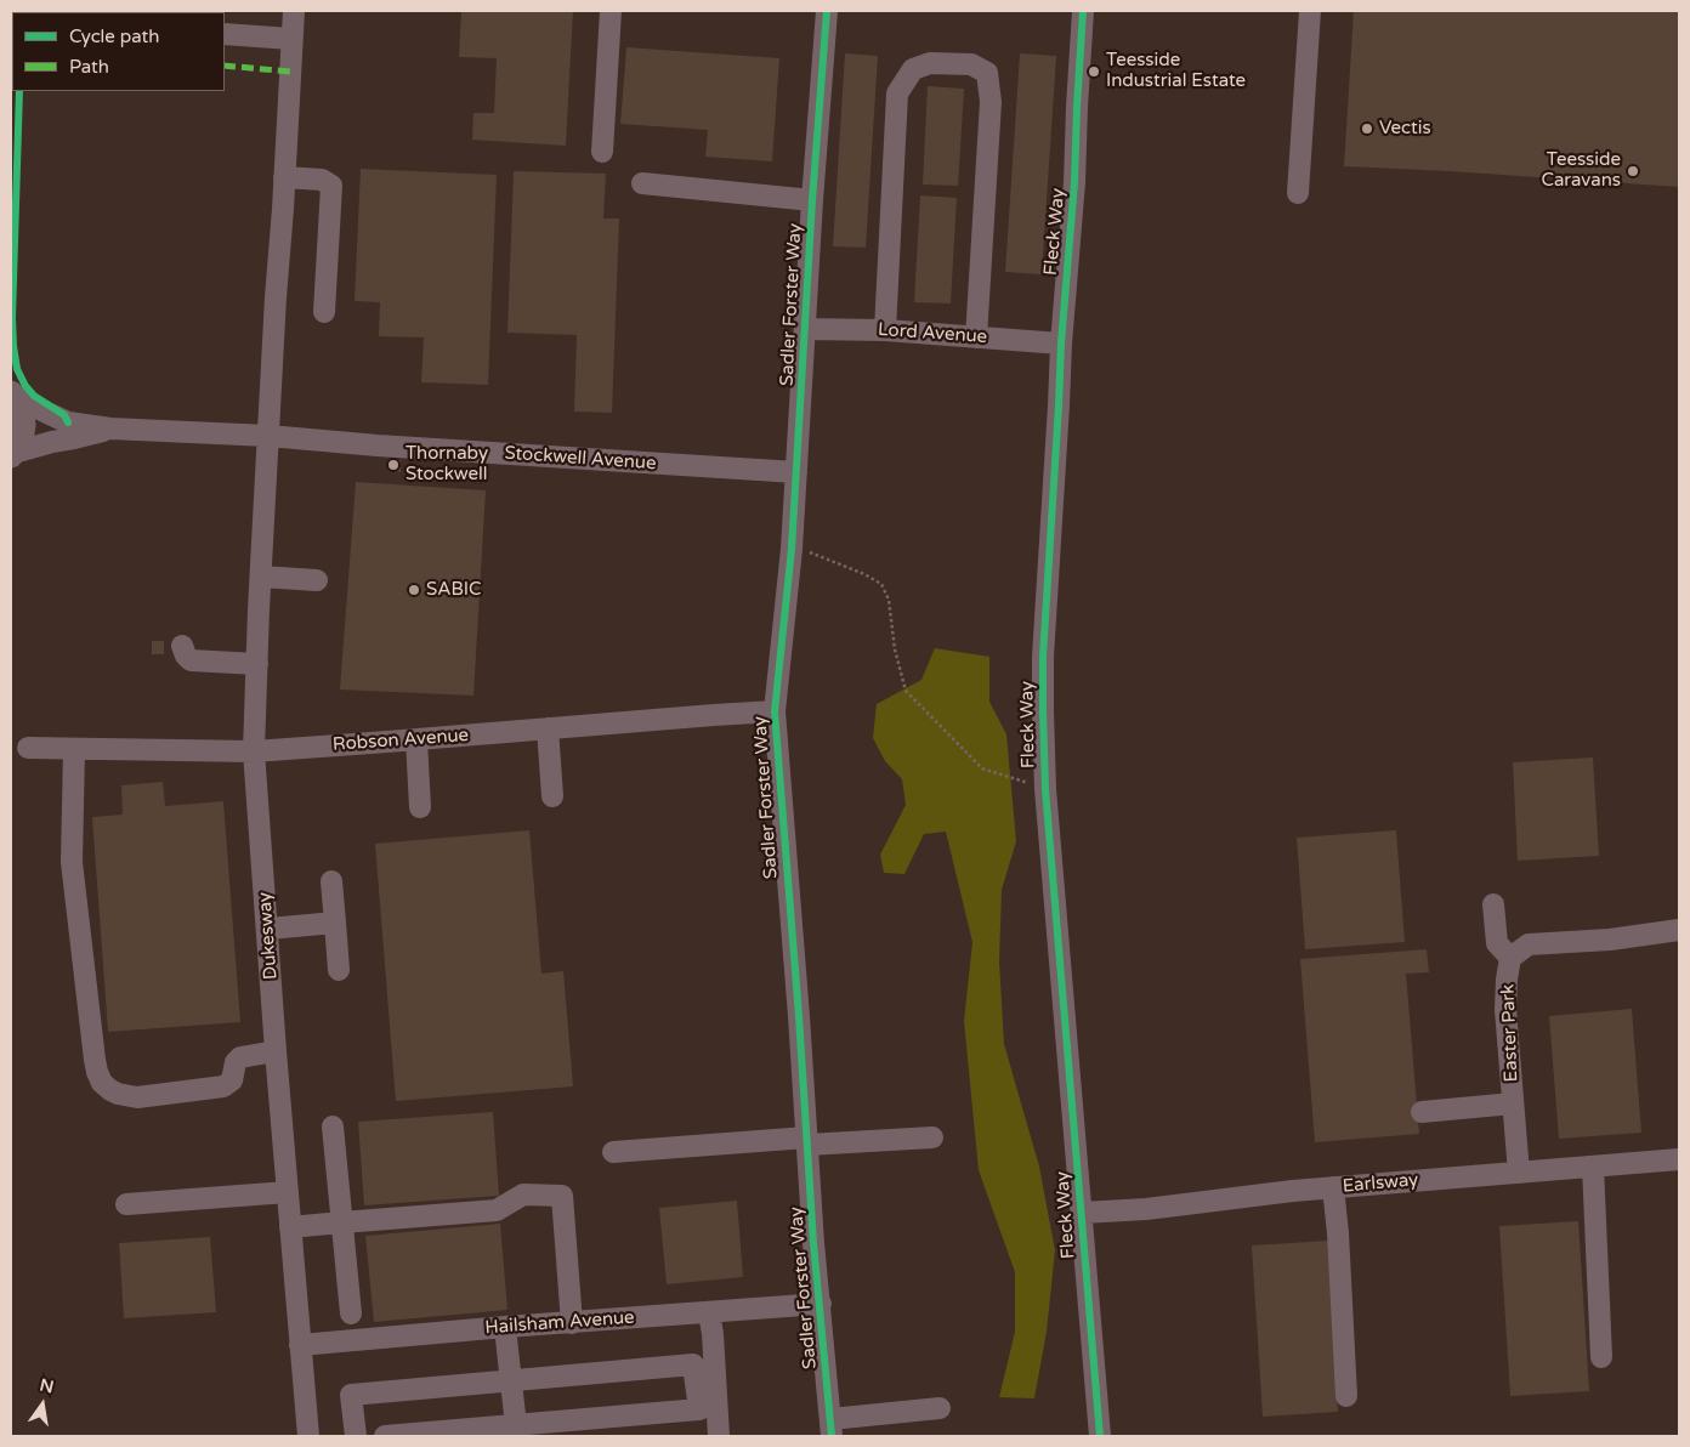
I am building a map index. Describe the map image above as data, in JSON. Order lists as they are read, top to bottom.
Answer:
{
  "streets": {
    "street": [
      "Fleck Way",
      "Sadler Forster Way",
      "Lord Avenue",
      "Stockwell Avenue",
      "Robson Avenue",
      "Dukesway",
      "Easter Park",
      "Earlsway",
      "Hailsham Avenue"
    ]
  },
  "crossings": [
    ["Fleck Way", "Lord Avenue"],
    ["Fleck Way", "Earlsway"],
    ["Sadler Forster Way", "Lord Avenue"],
    ["Sadler Forster Way", "Stockwell Avenue"],
    ["Sadler Forster Way", "Robson Avenue"],
    ["Sadler Forster Way", "Hailsham Avenue"],
    ["Stockwell Avenue", "Dukesway"],
    ["Robson Avenue", "Dukesway"],
    ["Dukesway", "Hailsham Avenue"],
    ["Easter Park", "Earlsway"]
  ],
  "places": [
    "Teesside Industrial Estate",
    "Vectis",
    "Teesside Caravans",
    "Thornaby Stockwell",
    "SABIC"
  ],
  "legend": ["Cycle path", "Path"],
  "north": "top"
}
